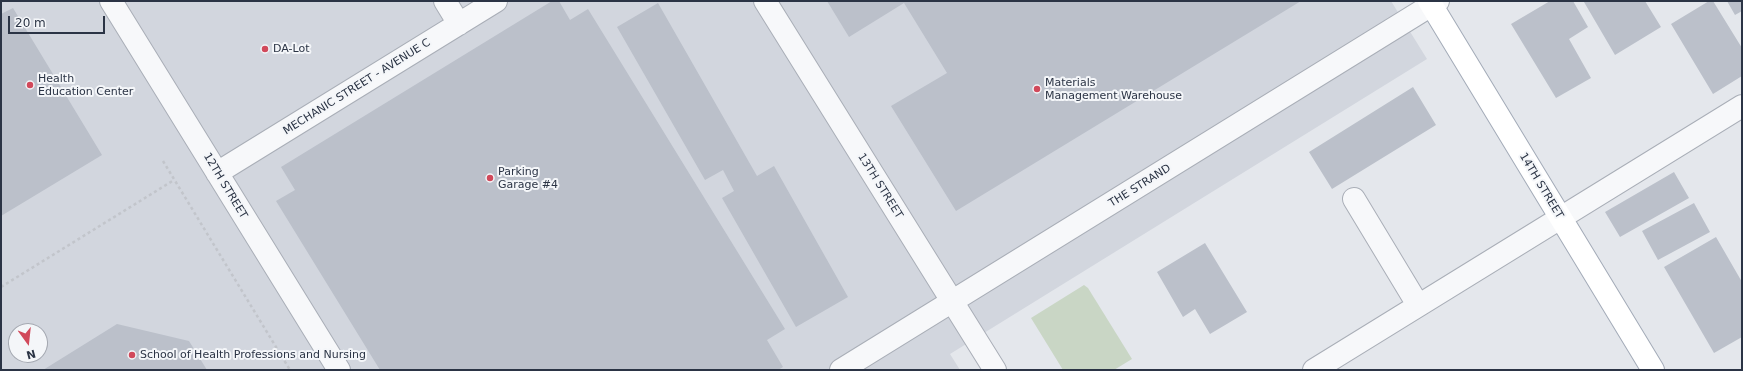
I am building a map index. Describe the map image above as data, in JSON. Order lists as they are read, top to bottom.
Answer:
{
  "streets": {
    "main road": ["14TH STREET"],
    "street": [
      "MECHANIC STREET - AVENUE C",
      "12TH STREET",
      "13TH STREET",
      "THE STRAND"
    ]
  },
  "crossings": [
    ["MECHANIC STREET - AVENUE C", "12TH STREET"],
    ["13TH STREET", "THE STRAND"],
    ["THE STRAND", "14TH STREET"]
  ],
  "places": [
    "DA-Lot",
    "Health Education Center",
    "Materials Management Warehouse",
    "Parking Garage #4",
    "School of Health Professions and Nursing"
  ],
  "scale_bar": "20 m",
  "north": "bottom"
}
